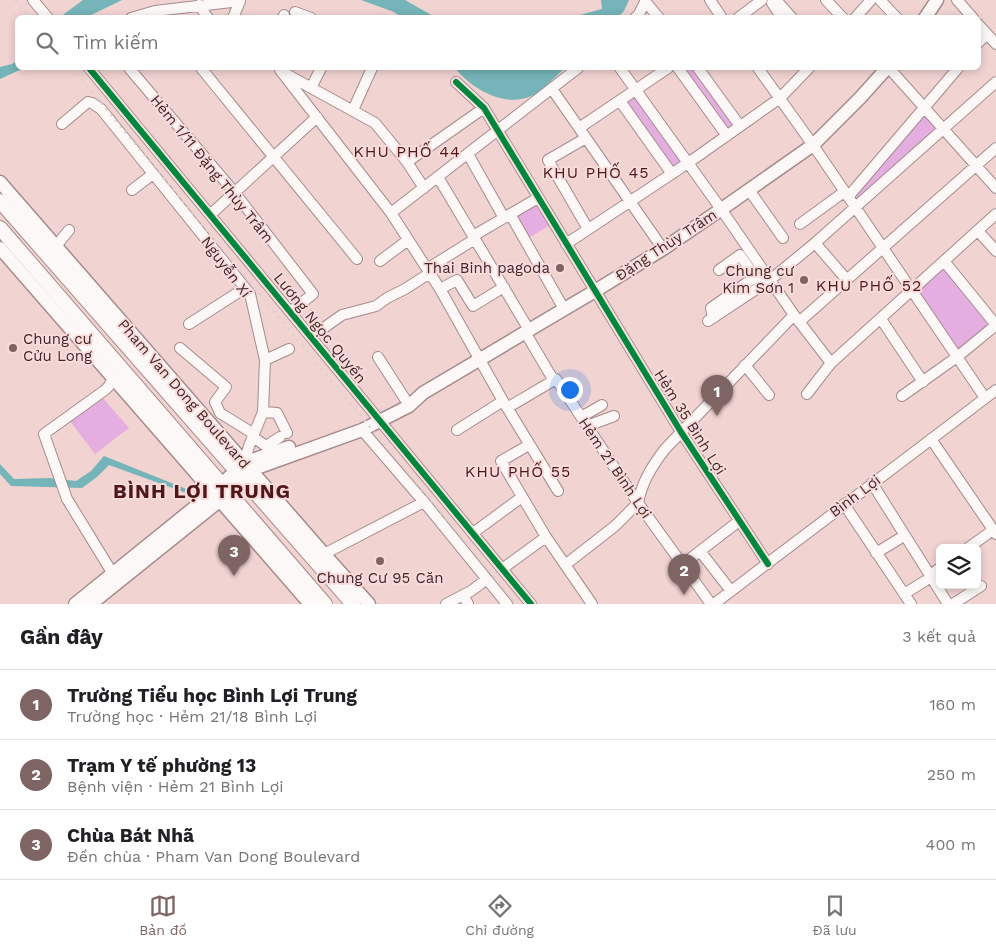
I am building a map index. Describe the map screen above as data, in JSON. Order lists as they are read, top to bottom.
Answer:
{
  "streets": {
    "highway": ["Pham Van Dong Boulevard"],
    "main road": ["Đặng Thùy Trâm", "Nguyễn Xí"],
    "street": [
      "Hẻm 1/11 Đặng Thùy Trâm",
      "Lương Ngọc Quyến",
      "Hẻm 35 Bình Lợi",
      "Hẻm 21 Bình Lợi",
      "Bình Lợi"
    ]
  },
  "crossings": [
    ["Hẻm 1/11 Đặng Thùy Trâm", "Lương Ngọc Quyến"],
    ["Đặng Thùy Trâm", "Nguyễn Xí"],
    ["Đặng Thùy Trâm", "Lương Ngọc Quyến"],
    ["Đặng Thùy Trâm", "Pham Van Dong Boulevard"],
    ["Đặng Thùy Trâm", "Hẻm 35 Bình Lợi"],
    ["Đặng Thùy Trâm", "Hẻm 21 Bình Lợi"],
    ["Nguyễn Xí", "Pham Van Dong Boulevard"],
    ["Hẻm 35 Bình Lợi", "Bình Lợi"],
    ["Hẻm 21 Bình Lợi", "Bình Lợi"]
  ],
  "districts": [
    "KHU PHỐ 44",
    "KHU PHỐ 45",
    "KHU PHỐ 52",
    "KHU PHỐ 55",
    "BÌNH LỢI TRUNG"
  ],
  "places": [
    "Thai Binh pagoda",
    "Chung cư Kim Sơn 1",
    "Chung cư Cửu Long",
    "Chung Cư 95 Căn"
  ],
  "page": {
    "search": "Tìm kiếm",
    "pins": ["1", "3", "2"],
    "heading": ["Gần đây", "3 kết quả"],
    "list": [
      {
        "mark": "1",
        "name": "Trường Tiểu học Bình Lợi Trung",
        "note": "Trường học · Hẻm 21/18 Bình Lợi",
        "value": "160 m"
      },
      {
        "mark": "2",
        "name": "Trạm Y tế phường 13",
        "note": "Bệnh viện · Hẻm 21 Bình Lợi",
        "value": "250 m"
      },
      {
        "mark": "3",
        "name": "Chùa Bát Nhã",
        "note": "Đền chùa · Pham Van Dong Boulevard",
        "value": "400 m"
      }
    ],
    "nav": ["Bản đồ", "Chỉ đường", "Đã lưu"]
  }
}
